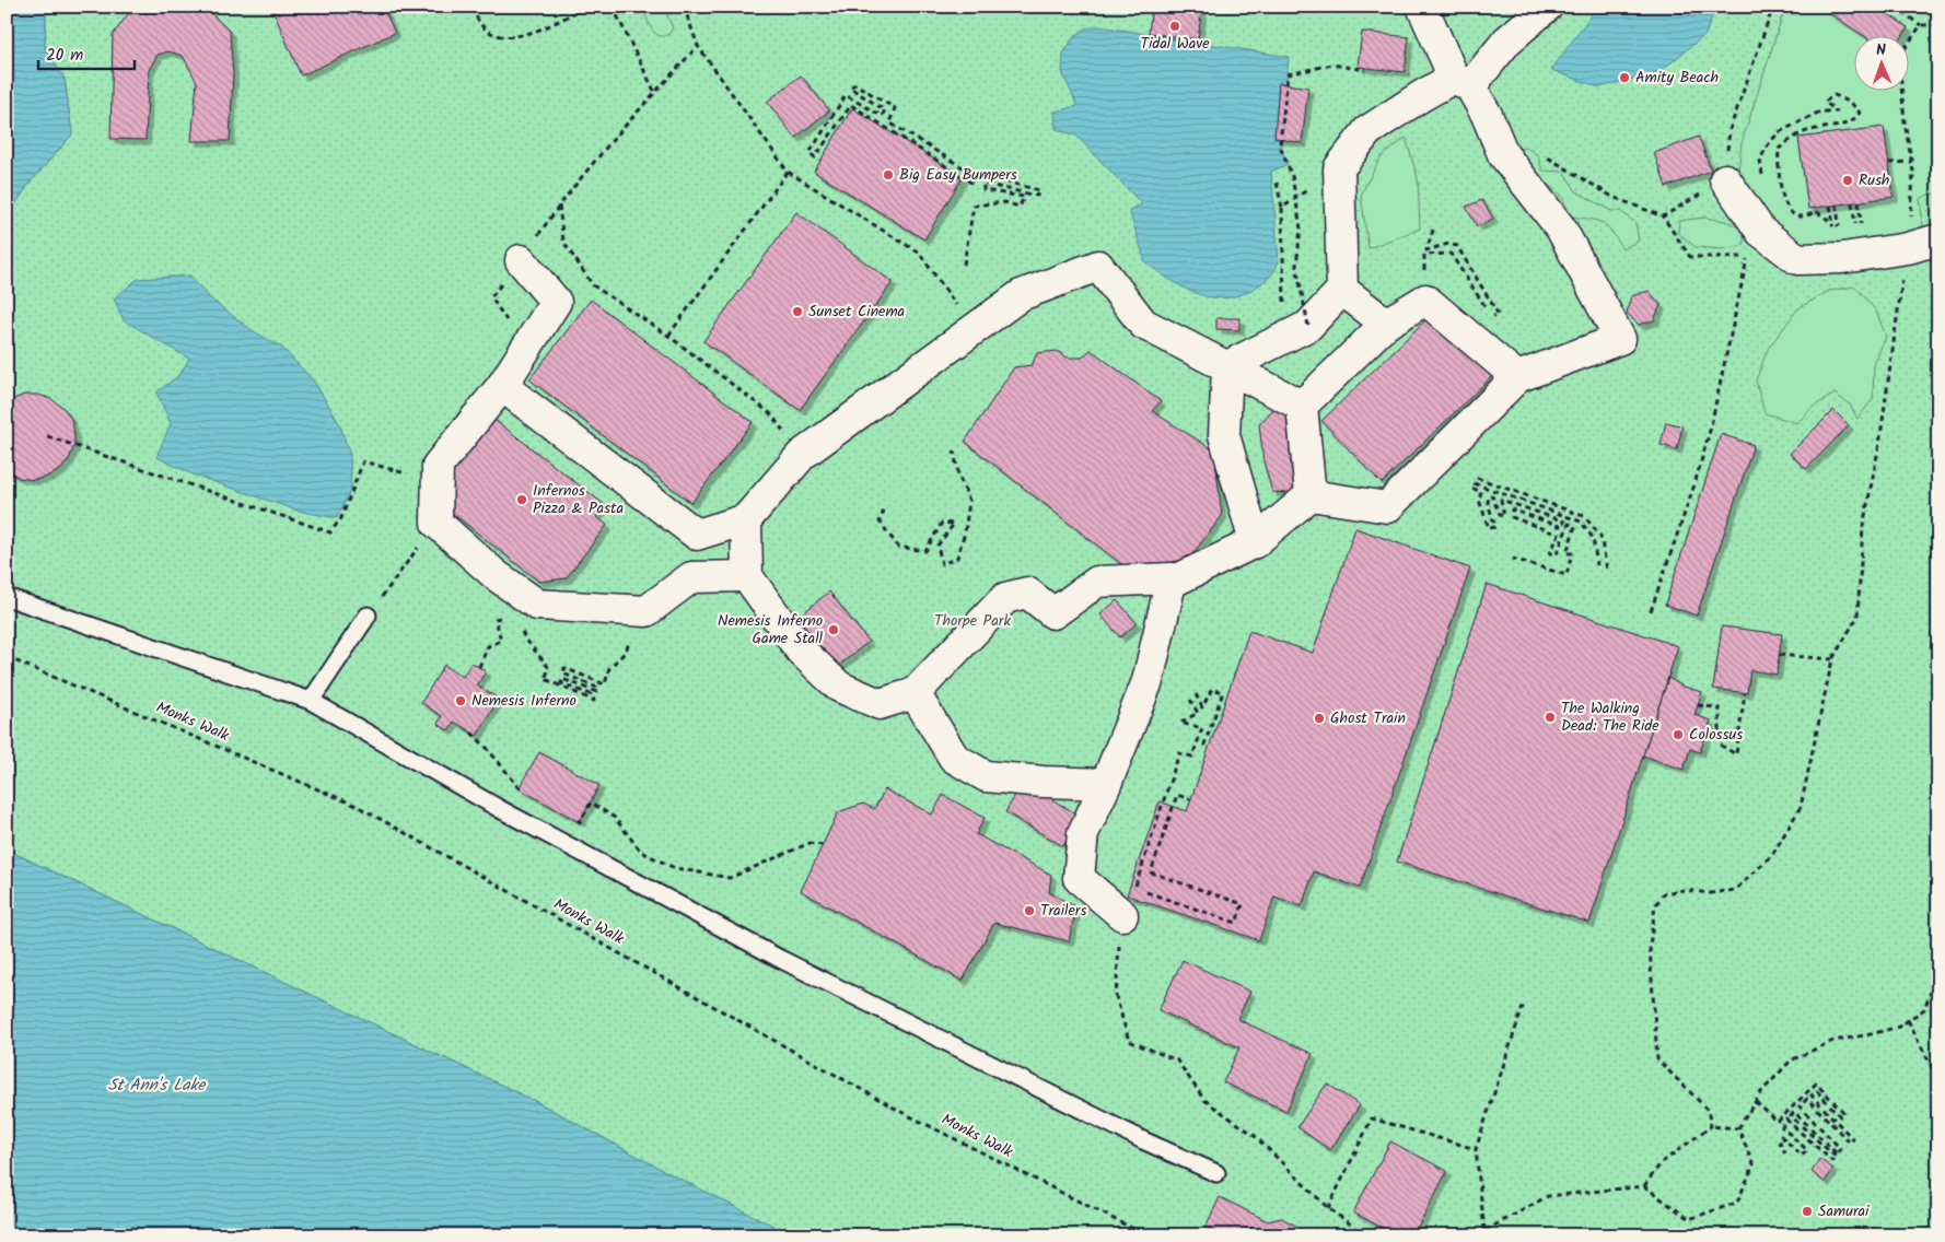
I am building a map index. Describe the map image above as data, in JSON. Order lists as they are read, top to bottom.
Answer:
{
  "streets": {
    "path": ["Monks Walk"]
  },
  "water": ["St Ann's Lake"],
  "parks": ["Thorpe Park"],
  "places": [
    "Tidal Wave",
    "Amity Beach",
    "Big Easy Bumpers",
    "Rush",
    "Sunset Cinema",
    "Infernos Pizza & Pasta",
    "Nemesis Inferno Game Stall",
    "Nemesis Inferno",
    "The Walking Dead: The Ride",
    "Ghost Train",
    "Colossus",
    "Trailers",
    "Samurai"
  ],
  "scale_bar": "20 m",
  "north": "top"
}
